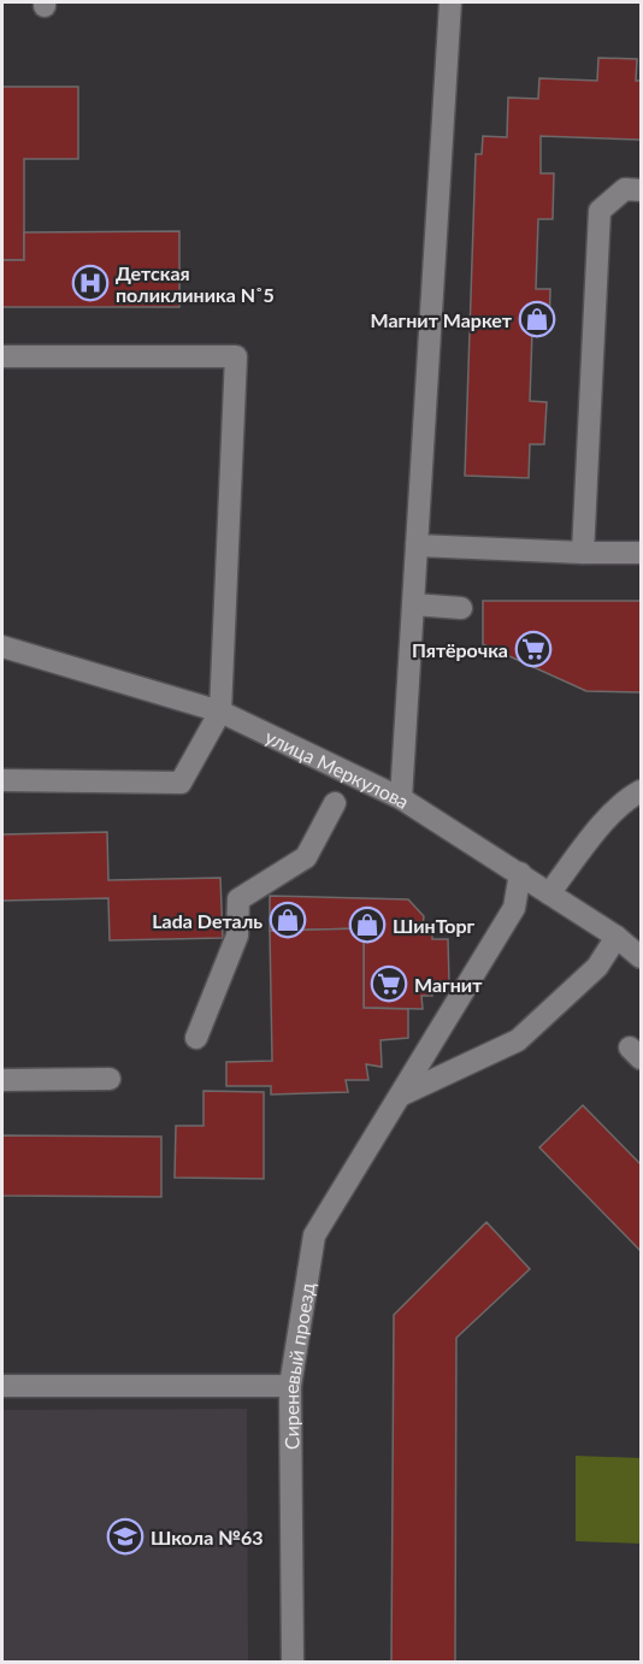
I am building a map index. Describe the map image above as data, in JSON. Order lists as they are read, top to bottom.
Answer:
{
  "streets": {
    "street": ["улица Меркулова", "Сиреневый проезд"]
  },
  "crossings": [
    ["улица Меркулова", "Сиреневый проезд"]
  ],
  "places": {
    "hospital": ["Детская поликлиника N˚5"],
    "shop": ["Магнит Маркет", "Lada Dеталь", "ШинТорг"],
    "supermarket": ["Пятёрочка", "Магнит"],
    "school or university": ["Школа №63"]
  }
}
